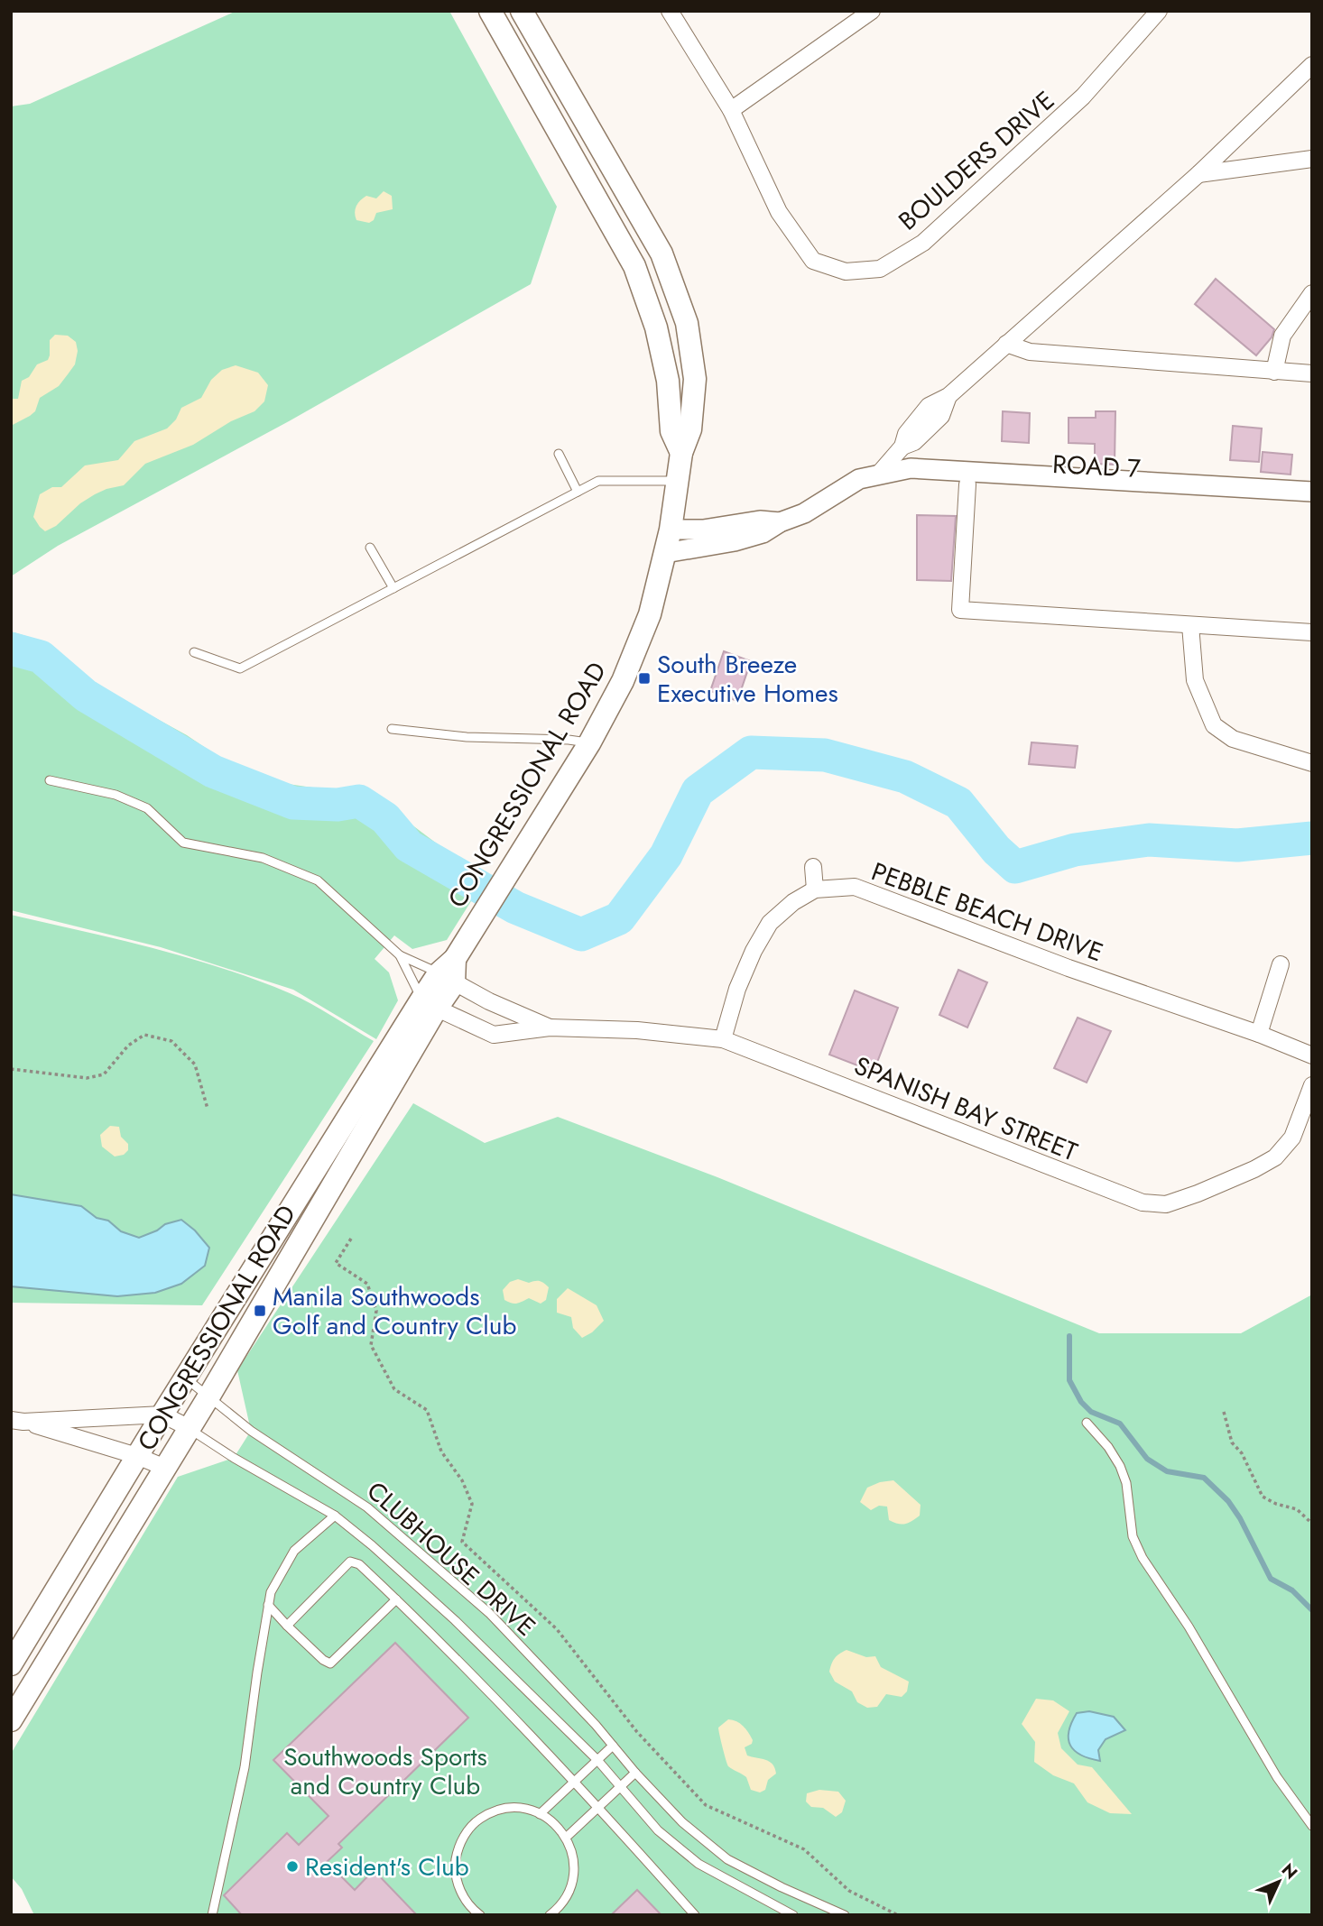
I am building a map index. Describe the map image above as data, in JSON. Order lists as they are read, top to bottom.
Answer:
{
  "streets": {
    "main road": ["CONGRESSIONAL ROAD"],
    "street": [
      "BOULDERS DRIVE",
      "ROAD 7",
      "PEBBLE BEACH DRIVE",
      "SPANISH BAY STREET"
    ],
    "lane": ["CLUBHOUSE DRIVE"]
  },
  "crossings": [
    ["ROAD 7", "CONGRESSIONAL ROAD"],
    ["CONGRESSIONAL ROAD", "SPANISH BAY STREET"],
    ["CONGRESSIONAL ROAD", "CLUBHOUSE DRIVE"]
  ],
  "parks": ["Southwoods Sports and Country Club"],
  "places": {
    "transit": ["South Breeze Executive Homes", "Manila Southwoods Golf and Country Club"],
    "other": ["Resident's Club"]
  },
  "north": "top right"
}
